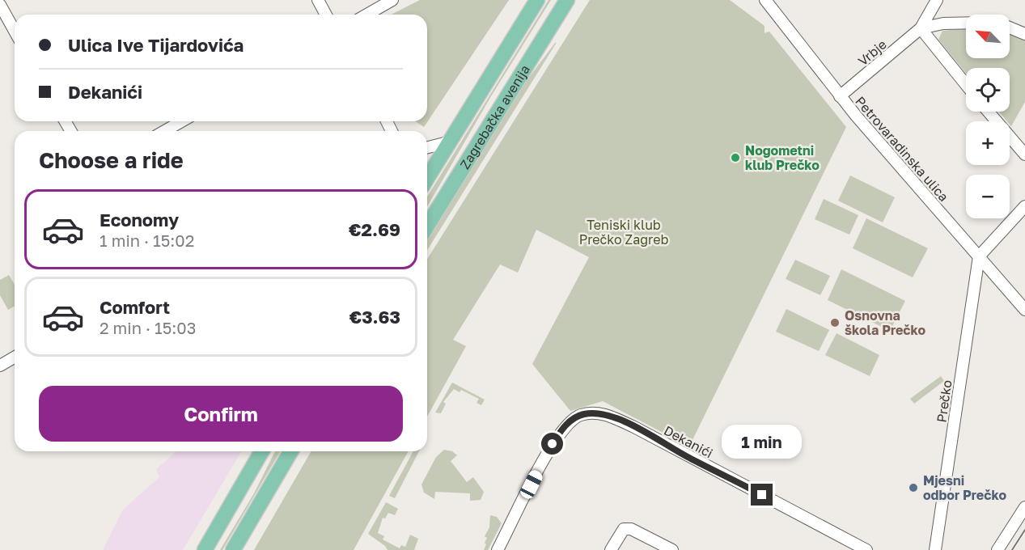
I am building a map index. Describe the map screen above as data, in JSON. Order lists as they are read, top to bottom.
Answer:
{
  "streets": {
    "main road": ["Zagrebačka avenija"],
    "street": [
      "Vrbje",
      "Petrovaradinska ulica",
      "Prečko",
      "Dekanići"
    ]
  },
  "crossings": [
    ["Vrbje", "Petrovaradinska ulica"],
    ["Petrovaradinska ulica", "Prečko"]
  ],
  "parks": ["Teniski klub Prečko Zagreb"],
  "places": ["Nogometni klub Prečko", "Osnovna škola Prečko", "Mjesni odbor Prečko"],
  "north": "top left",
  "page": {
    "map_buttons": ["+", "−"],
    "banner": ["Ulica Ive Tijardovića", "Dekanići"],
    "heading": "Choose a ride",
    "list": [
      {
        "name": "Economy",
        "note": "1 min · 15:02",
        "value": "€2.69"
      },
      {
        "name": "Comfort",
        "note": "2 min · 15:03",
        "value": "€3.63"
      }
    ],
    "buttons": "Confirm",
    "bubble": "1 min"
  }
}
